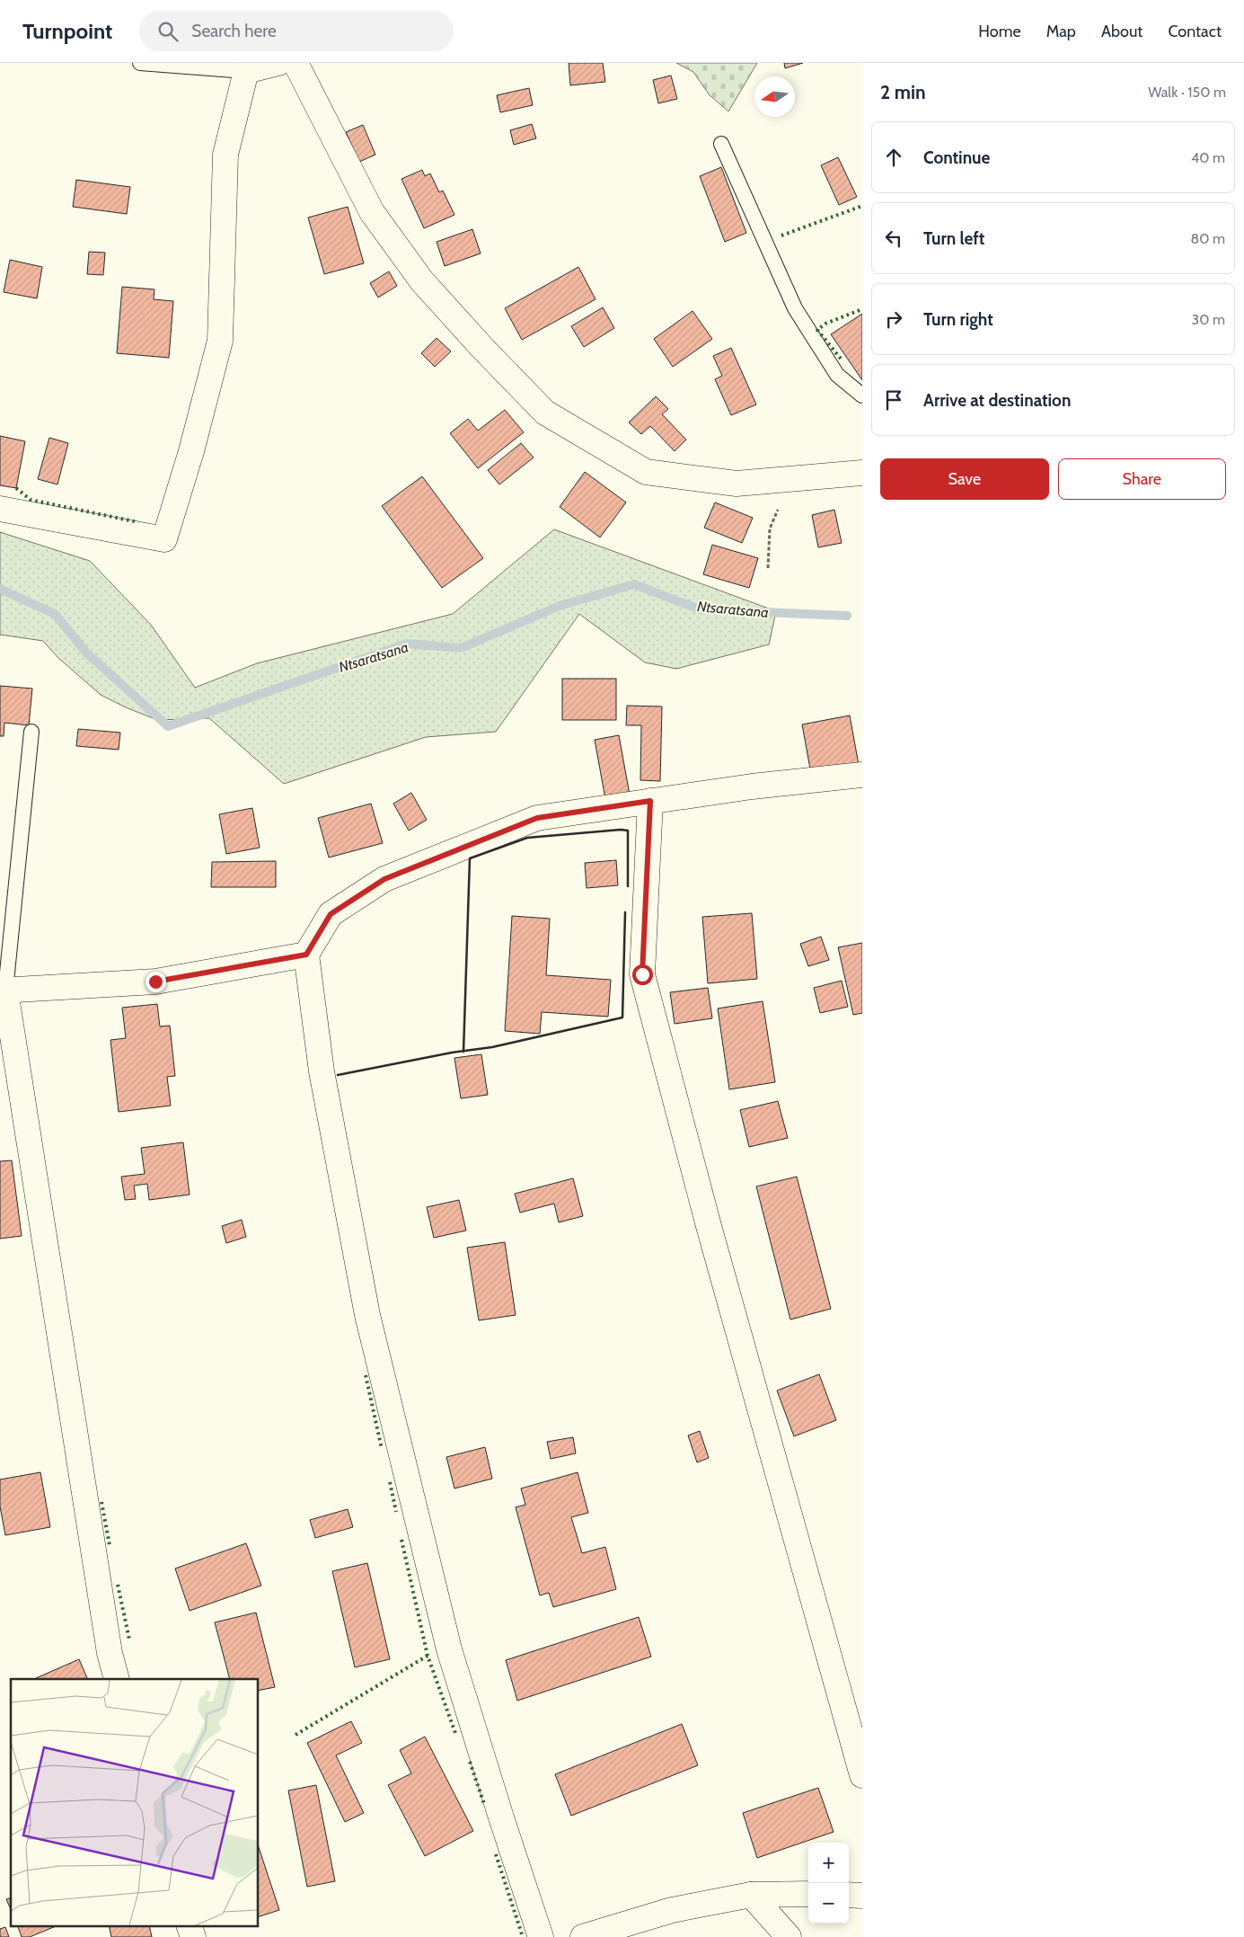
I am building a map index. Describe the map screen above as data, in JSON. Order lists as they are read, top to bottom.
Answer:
{
  "water": ["Ntsaratsana"],
  "north": "left",
  "page": {
    "header": "Turnpoint",
    "search": "Search here",
    "nav": [
      "Home",
      "Map",
      "About",
      "Contact"
    ],
    "heading": ["2 min", "Walk · 150 m"],
    "list": [
      ["Continue", "40 m"],
      ["Turn left", "80 m"],
      ["Turn right", "30 m"],
      "Arrive at destination"
    ],
    "buttons": ["Save", "Share"],
    "map_buttons": ["+", "−"]
  }
}
